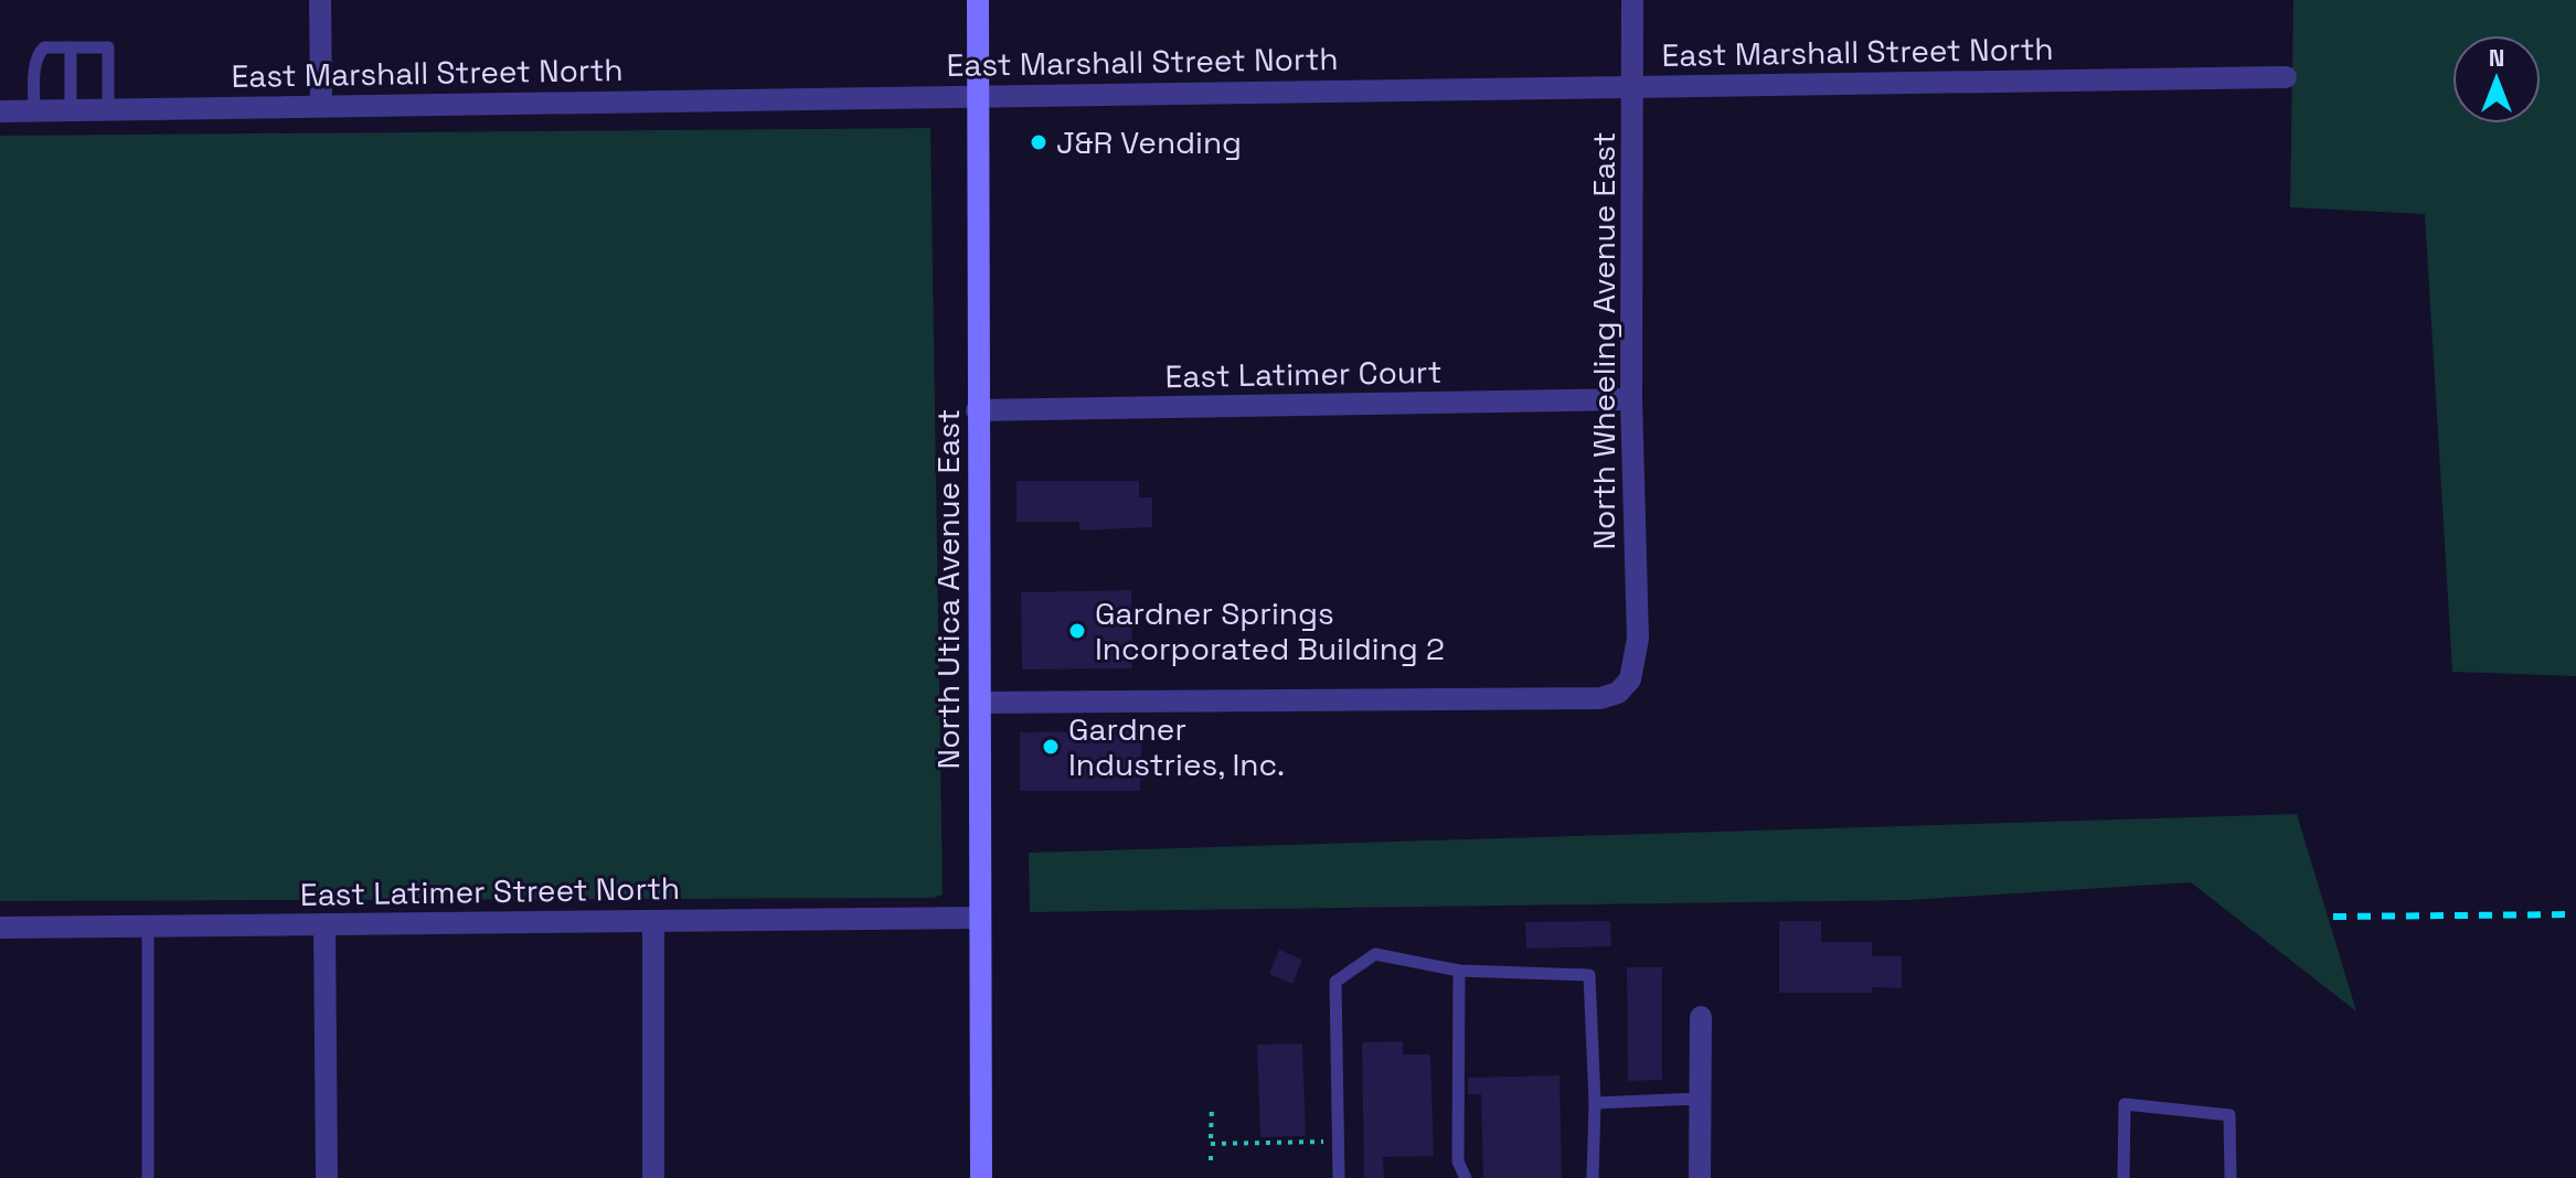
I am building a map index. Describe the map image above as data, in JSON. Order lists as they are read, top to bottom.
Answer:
{
  "streets": {
    "main road": ["North Utica Avenue East"],
    "street": [
      "East Marshall Street North",
      "North Wheeling Avenue East",
      "East Latimer Court",
      "East Latimer Street North"
    ]
  },
  "crossings": [
    ["East Marshall Street North", "North Wheeling Avenue East"],
    ["East Marshall Street North", "North Utica Avenue East"],
    ["North Wheeling Avenue East", "East Latimer Court"],
    ["North Wheeling Avenue East", "North Utica Avenue East"],
    ["East Latimer Court", "North Utica Avenue East"],
    ["North Utica Avenue East", "East Latimer Street North"]
  ],
  "places": ["J&R Vending", "Gardner Springs Incorporated Building 2", "Gardner Industries, Inc."],
  "north": "top"
}
